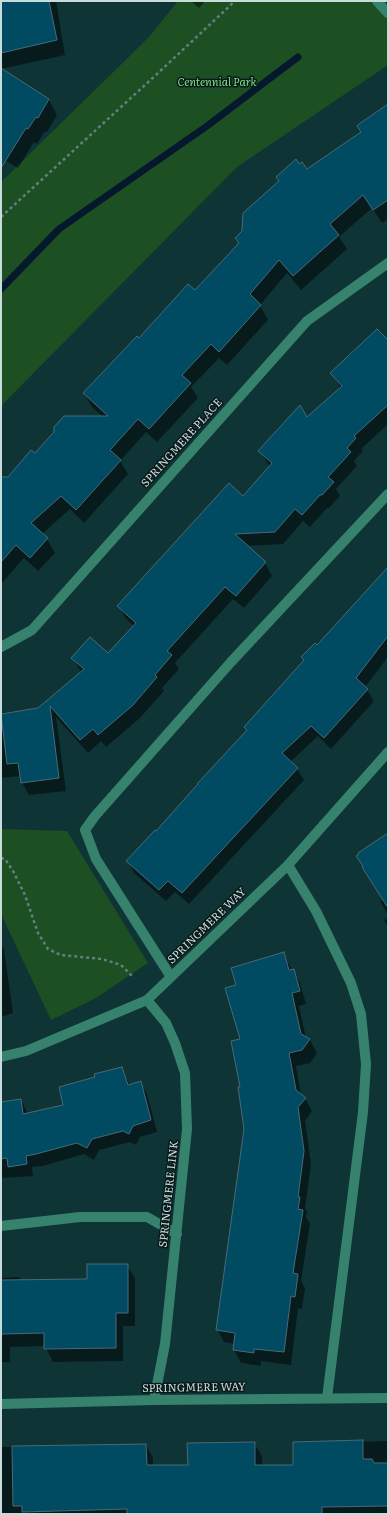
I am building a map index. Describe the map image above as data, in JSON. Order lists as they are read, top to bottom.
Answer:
{
  "streets": {
    "street": ["SPRINGMERE PLACE", "SPRINGMERE WAY", "SPRINGMERE LINK"]
  },
  "crossings": [
    ["SPRINGMERE WAY", "SPRINGMERE LINK"]
  ],
  "parks": ["Centennial Park"]
}
